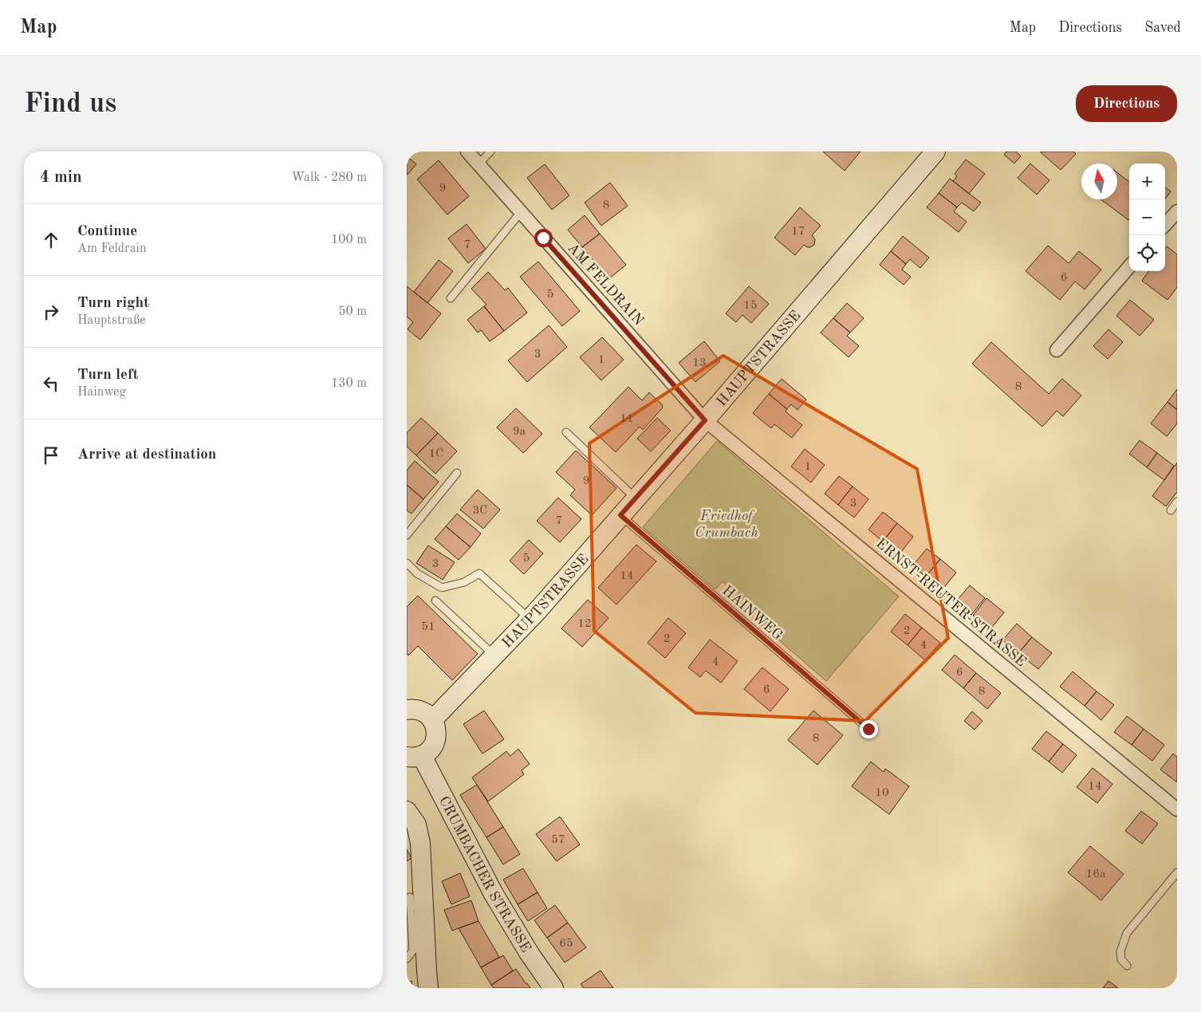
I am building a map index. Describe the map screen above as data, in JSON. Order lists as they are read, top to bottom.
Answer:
{
  "streets": {
    "main road": ["HAUPTSTRASSE", "CRUMBACHER STRASSE"],
    "street": ["AM FELDRAIN", "ERNST-REUTER-STRASSE"],
    "lane": ["HAINWEG"]
  },
  "crossings": [
    ["AM FELDRAIN", "HAUPTSTRASSE"],
    ["AM FELDRAIN", "ERNST-REUTER-STRASSE"],
    ["HAUPTSTRASSE", "ERNST-REUTER-STRASSE"],
    ["HAUPTSTRASSE", "HAINWEG"]
  ],
  "parks": ["Friedhof Crumbach"],
  "house_numbers": [
    "9",
    "8",
    "17",
    "7",
    "6",
    "5",
    "15",
    "3",
    "1",
    "13",
    "8",
    "11",
    "9a",
    "1C",
    "1",
    "9",
    "3",
    "3C",
    "7",
    "5",
    "3",
    "14",
    "12",
    "51",
    "2",
    "2",
    "4",
    "4",
    "6",
    "6",
    "8",
    "8",
    "14",
    "10",
    "57",
    "16a",
    "65"
  ],
  "north": "top",
  "page": {
    "header": "Map",
    "nav": ["Map", "Directions", "Saved"],
    "buttons": "Directions",
    "title": "Find us",
    "heading": ["4 min", "Walk · 280 m"],
    "map_buttons": ["+", "−"],
    "list": [
      ["Continue", "Am Feldrain", "100 m"],
      ["Turn right", "Hauptstraße", "50 m"],
      ["Turn left", "Hainweg", "130 m"],
      "Arrive at destination"
    ]
  }
}
